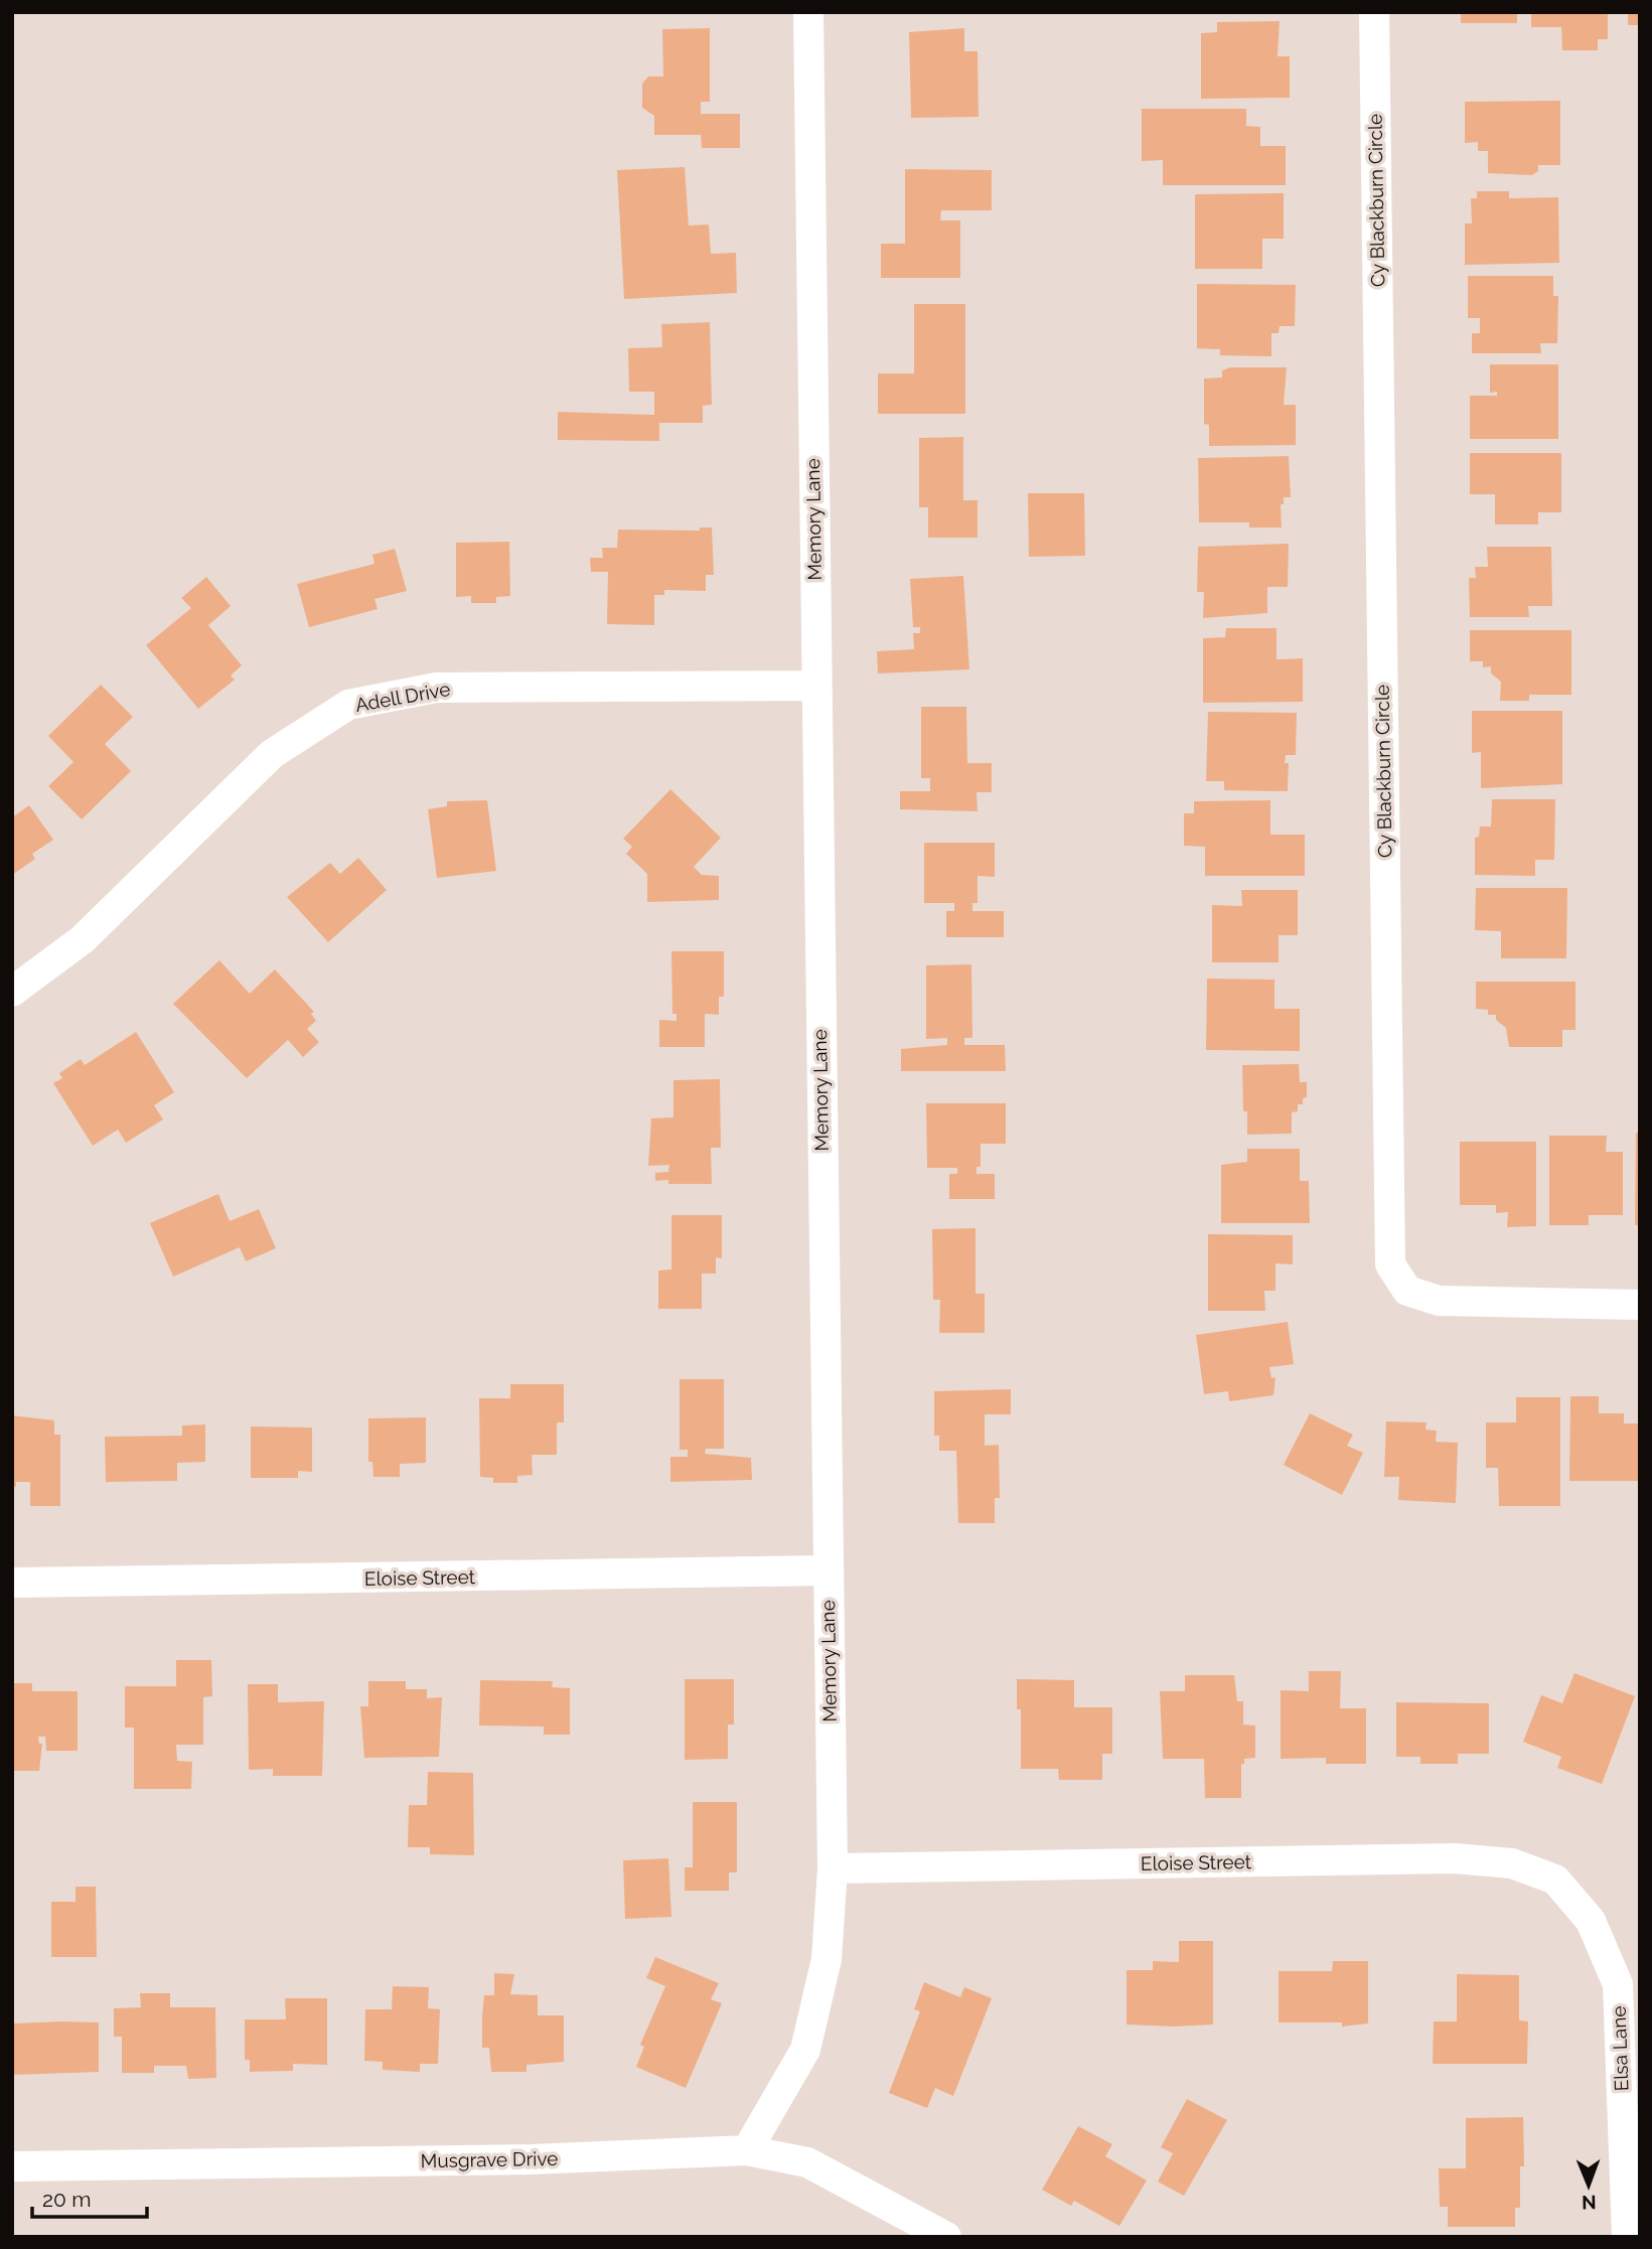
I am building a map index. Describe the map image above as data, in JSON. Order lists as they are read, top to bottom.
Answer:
{
  "streets": {
    "street": [
      "Cy Blackburn Circle",
      "Memory Lane",
      "Adell Drive",
      "Eloise Street",
      "Elsa Lane",
      "Musgrave Drive"
    ]
  },
  "crossings": [
    ["Memory Lane", "Adell Drive"],
    ["Memory Lane", "Eloise Street"],
    ["Memory Lane", "Musgrave Drive"],
    ["Eloise Street", "Elsa Lane"]
  ],
  "scale_bar": "20 m",
  "north": "bottom"
}
